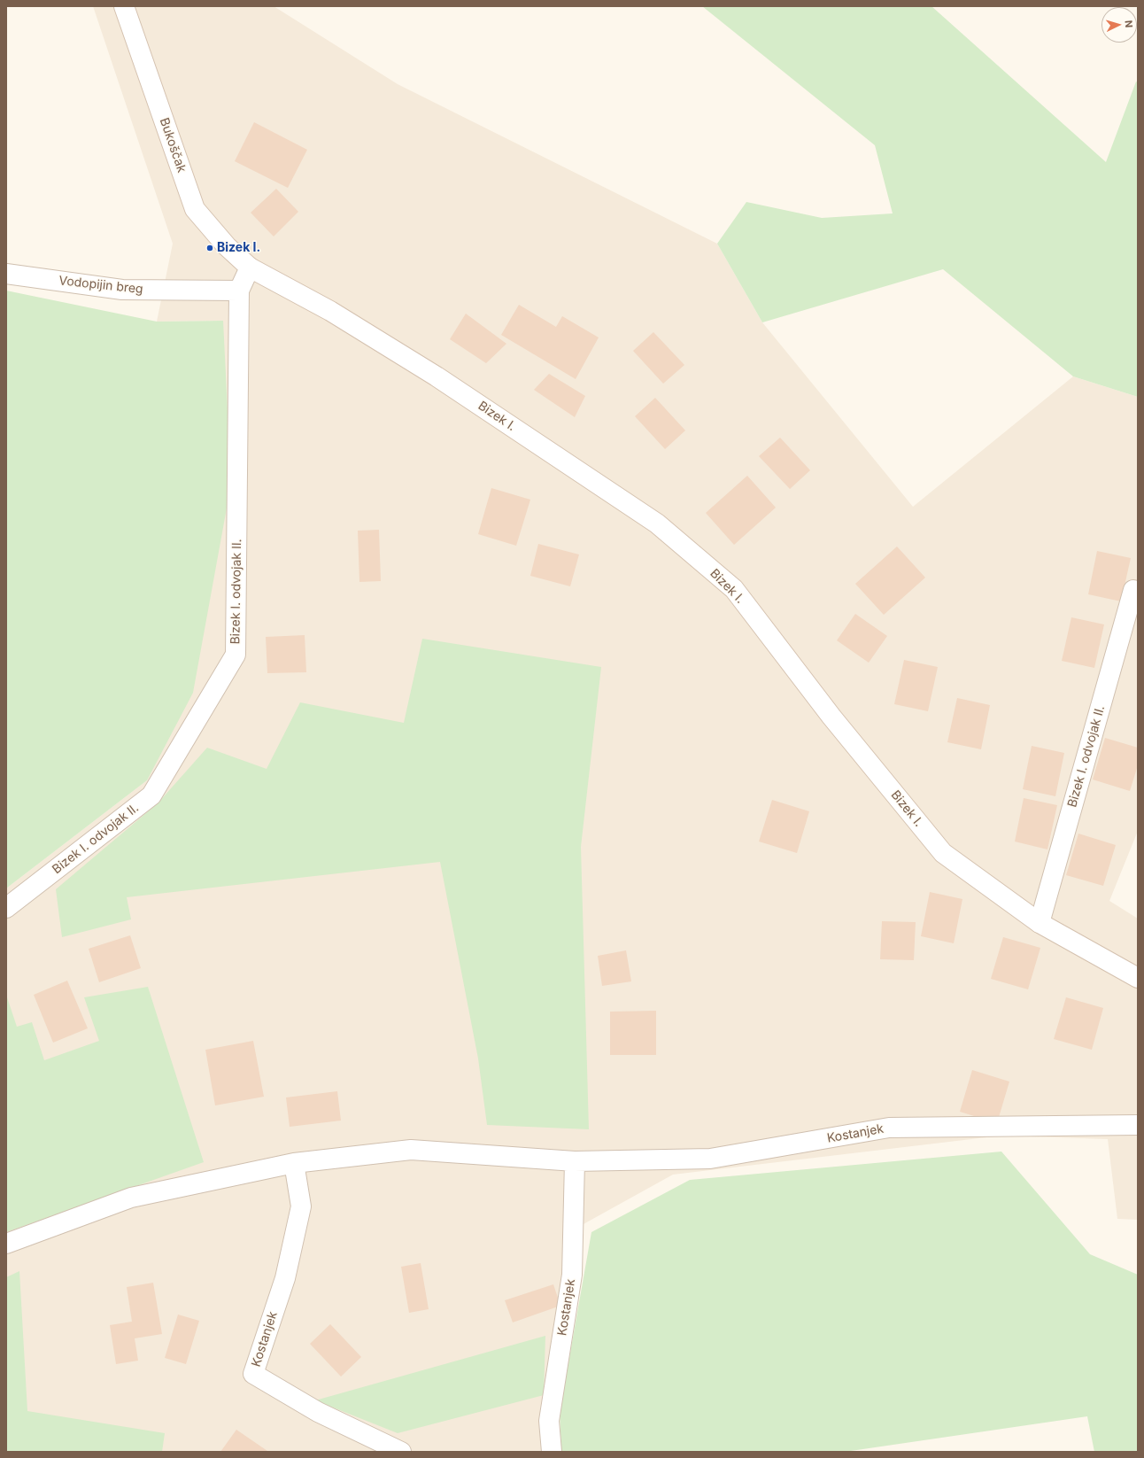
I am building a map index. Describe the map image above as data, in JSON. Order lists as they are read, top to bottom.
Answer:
{
  "streets": {
    "street": [
      "Bukoščak",
      "Vodopijin breg",
      "Bizek I.",
      "Bizek I. odvojak II.",
      "Kostanjek"
    ]
  },
  "crossings": [
    ["Bukoščak", "Bizek I."],
    ["Bukoščak", "Bizek I. odvojak II."],
    ["Vodopijin breg", "Bizek I. odvojak II."],
    ["Bizek I.", "Bizek I. odvojak II."]
  ],
  "places": ["Bizek I."],
  "north": "right"
}
